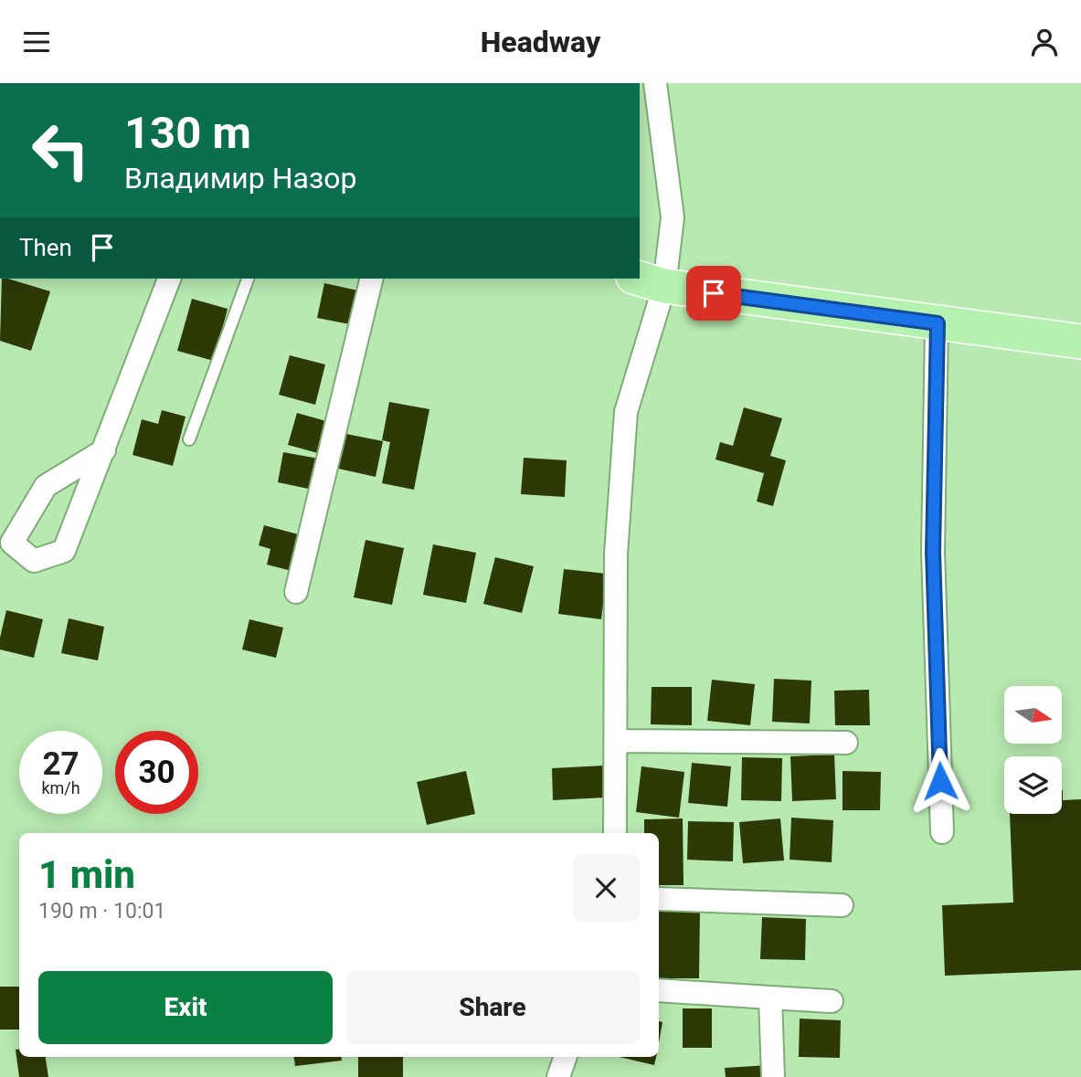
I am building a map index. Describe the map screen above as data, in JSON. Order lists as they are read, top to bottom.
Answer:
{
  "north": "right",
  "page": {
    "header": "Headway",
    "turn": ["130 m", "Владимир Назор"],
    "then": "Then",
    "speed": "27 km/h",
    "limit": "30",
    "heading": ["1 min", "190 m · 10:01"],
    "buttons": ["Exit", "Share"]
  }
}
